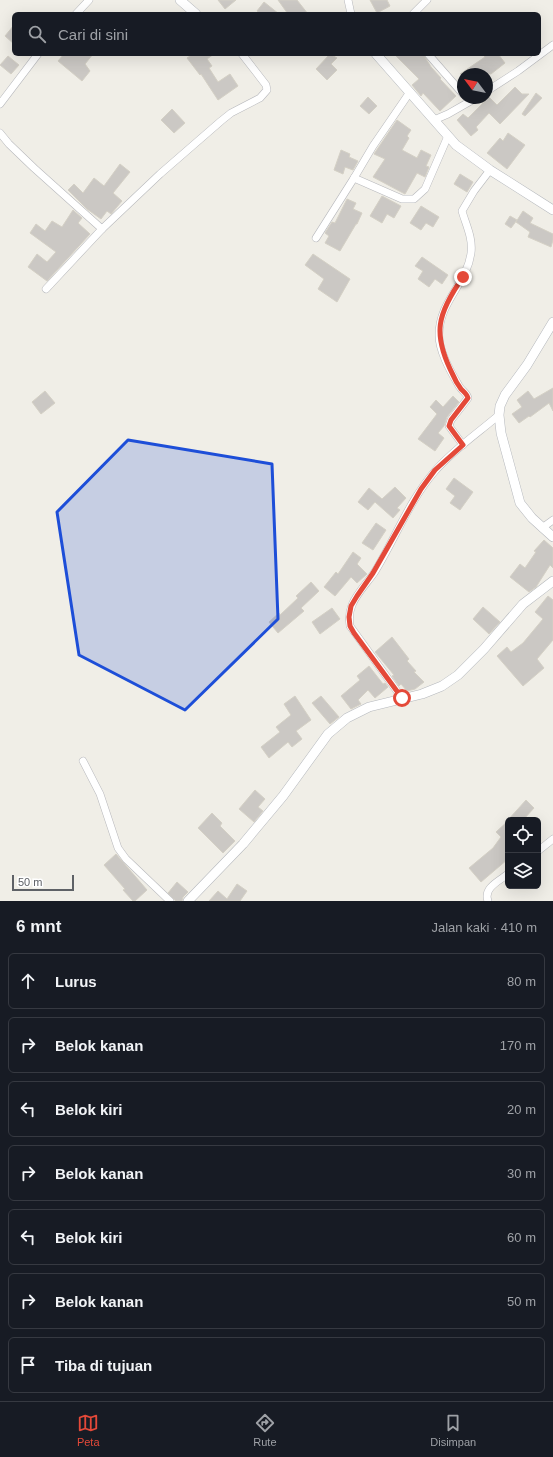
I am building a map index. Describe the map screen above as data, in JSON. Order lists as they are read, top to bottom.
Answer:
{
  "scale_bar": "50 m",
  "north": "top left",
  "page": {
    "search": "Cari di sini",
    "scale": "50 m",
    "heading": ["6 mnt", "Jalan kaki · 410 m"],
    "list": [
      ["Lurus", "80 m"],
      ["Belok kanan", "170 m"],
      ["Belok kiri", "20 m"],
      ["Belok kanan", "30 m"],
      ["Belok kiri", "60 m"],
      ["Belok kanan", "50 m"],
      "Tiba di tujuan"
    ],
    "nav": ["Peta", "Rute", "Disimpan"]
  }
}
